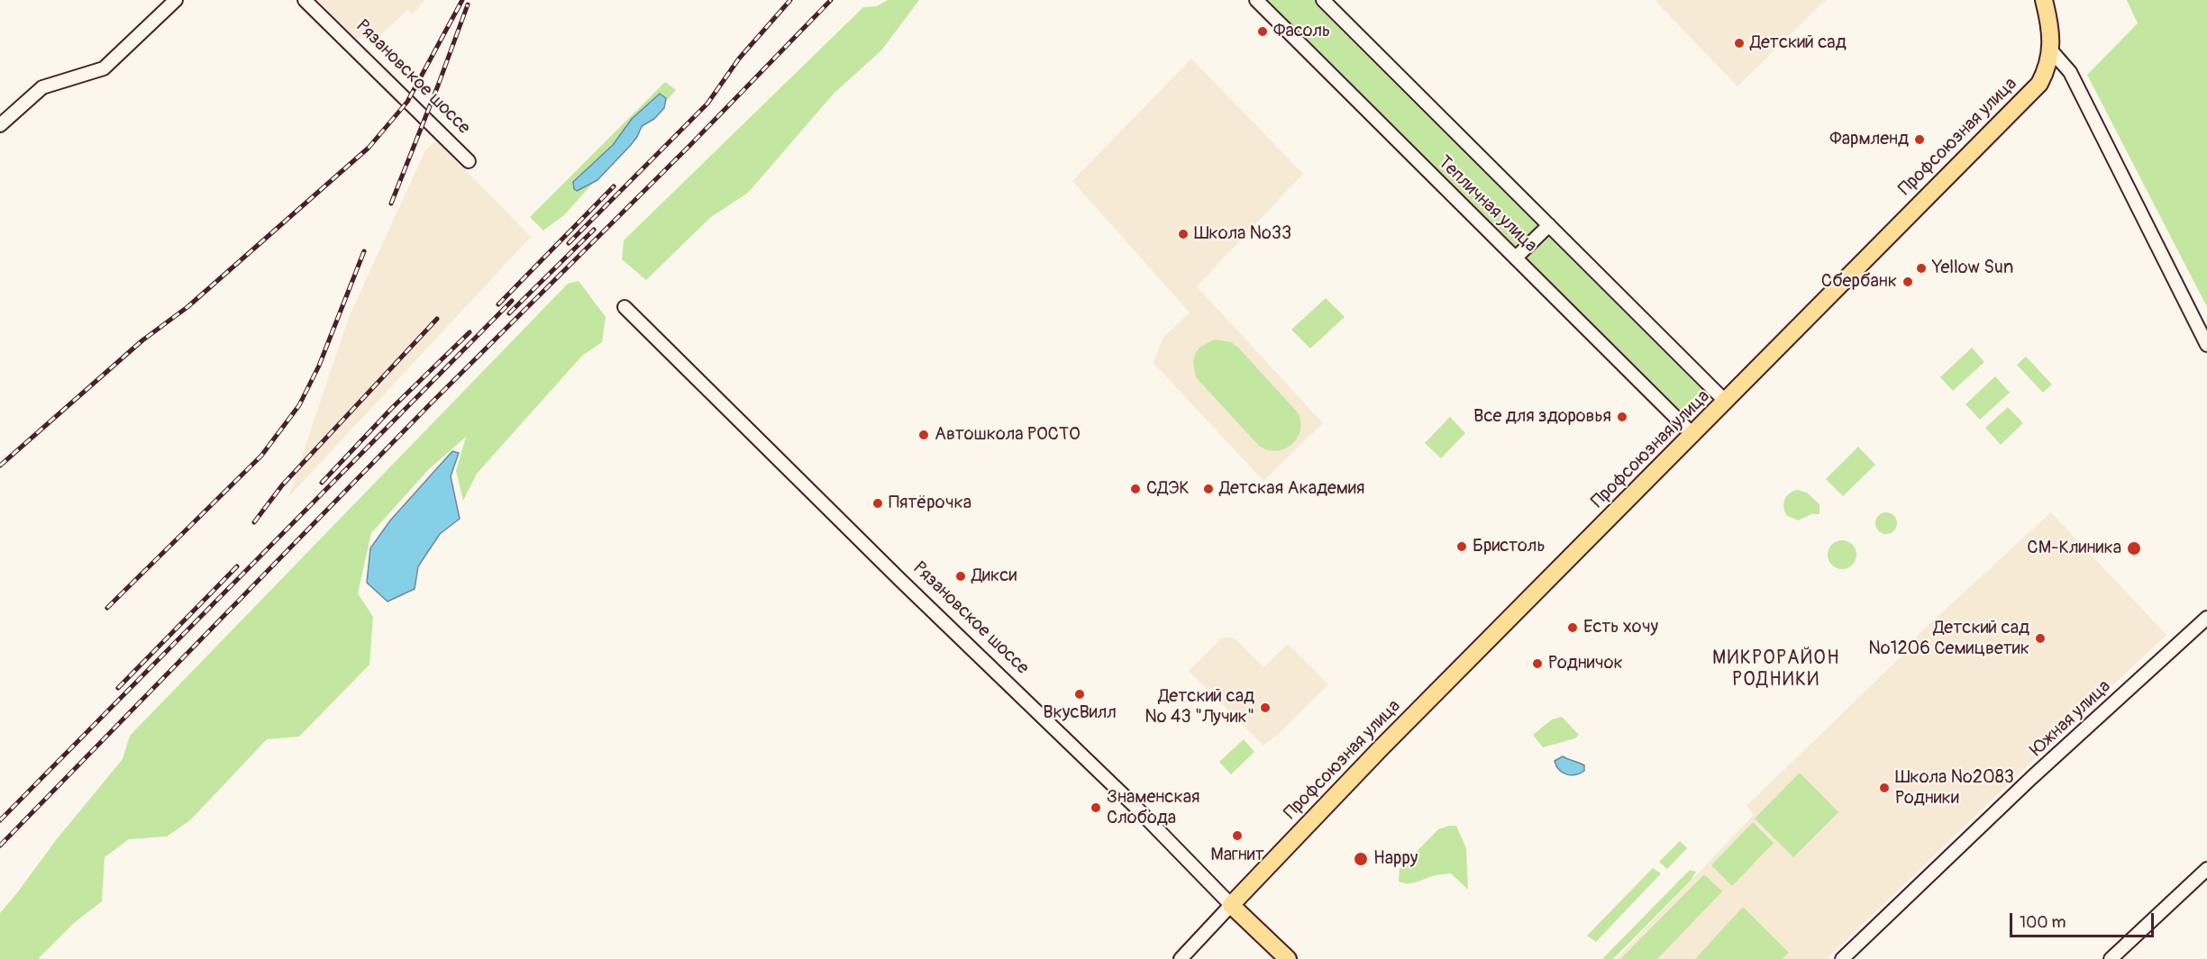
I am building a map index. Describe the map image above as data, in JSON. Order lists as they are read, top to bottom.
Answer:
{
  "streets": {
    "main road": ["Рязановское шоссе", "Профсоюзная улица"],
    "street": ["Тепличная улица", "Южная улица"]
  },
  "crossings": [
    ["Рязановское шоссе", "Профсоюзная улица"],
    ["Профсоюзная улица", "Тепличная улица"]
  ],
  "districts": ["МИКРОРАЙОН РОДНИКИ"],
  "places": [
    "Фасоль",
    "Детский сад",
    "Фармленд",
    "Школа №33",
    "Yellow Sun",
    "Сбербанк",
    "Все для здоровья",
    "Автошкола РОСТО",
    "СДЭК",
    "Детская Академия",
    "Пятёрочка",
    "Бристоль",
    "СМ-Клиника",
    "Дикси",
    "Есть хочу",
    "Детский сад №1206 Семицветик",
    "Родничок",
    "ВкусВилл",
    "Детский сад № 43 \"Лучик\"",
    "Школа №2083 Родники",
    "Знаменская Слобода",
    "Магнит",
    "Happy"
  ],
  "scale_bar": "100 m"
}
